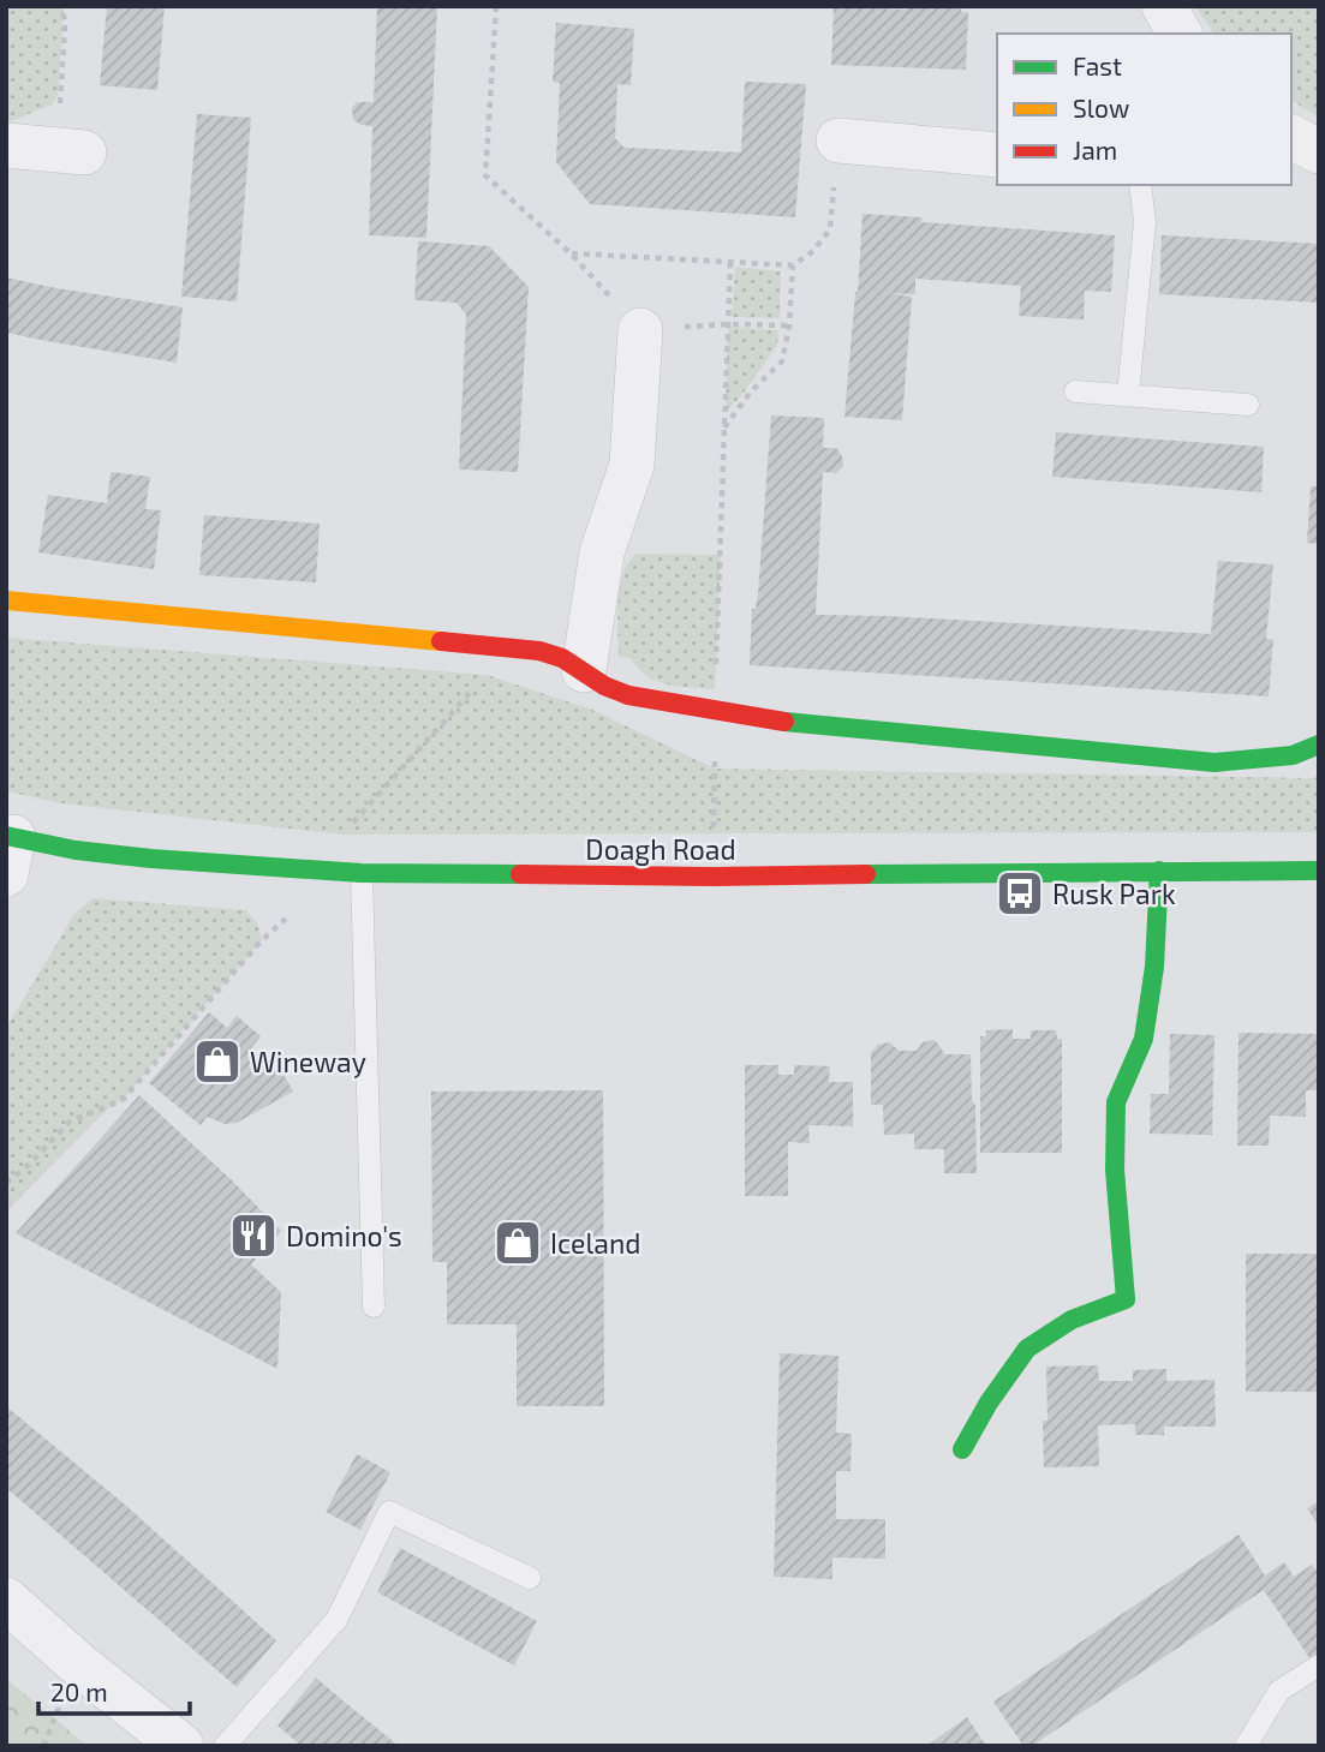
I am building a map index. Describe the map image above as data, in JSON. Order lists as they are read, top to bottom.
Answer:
{
  "streets": {
    "street": ["Doagh Road"]
  },
  "places": {
    "bus stop": ["Rusk Park"],
    "shop": ["Wineway", "Iceland"],
    "restaurant": ["Domino's"]
  },
  "legend": ["Fast", "Slow", "Jam"],
  "scale_bar": "20 m"
}
